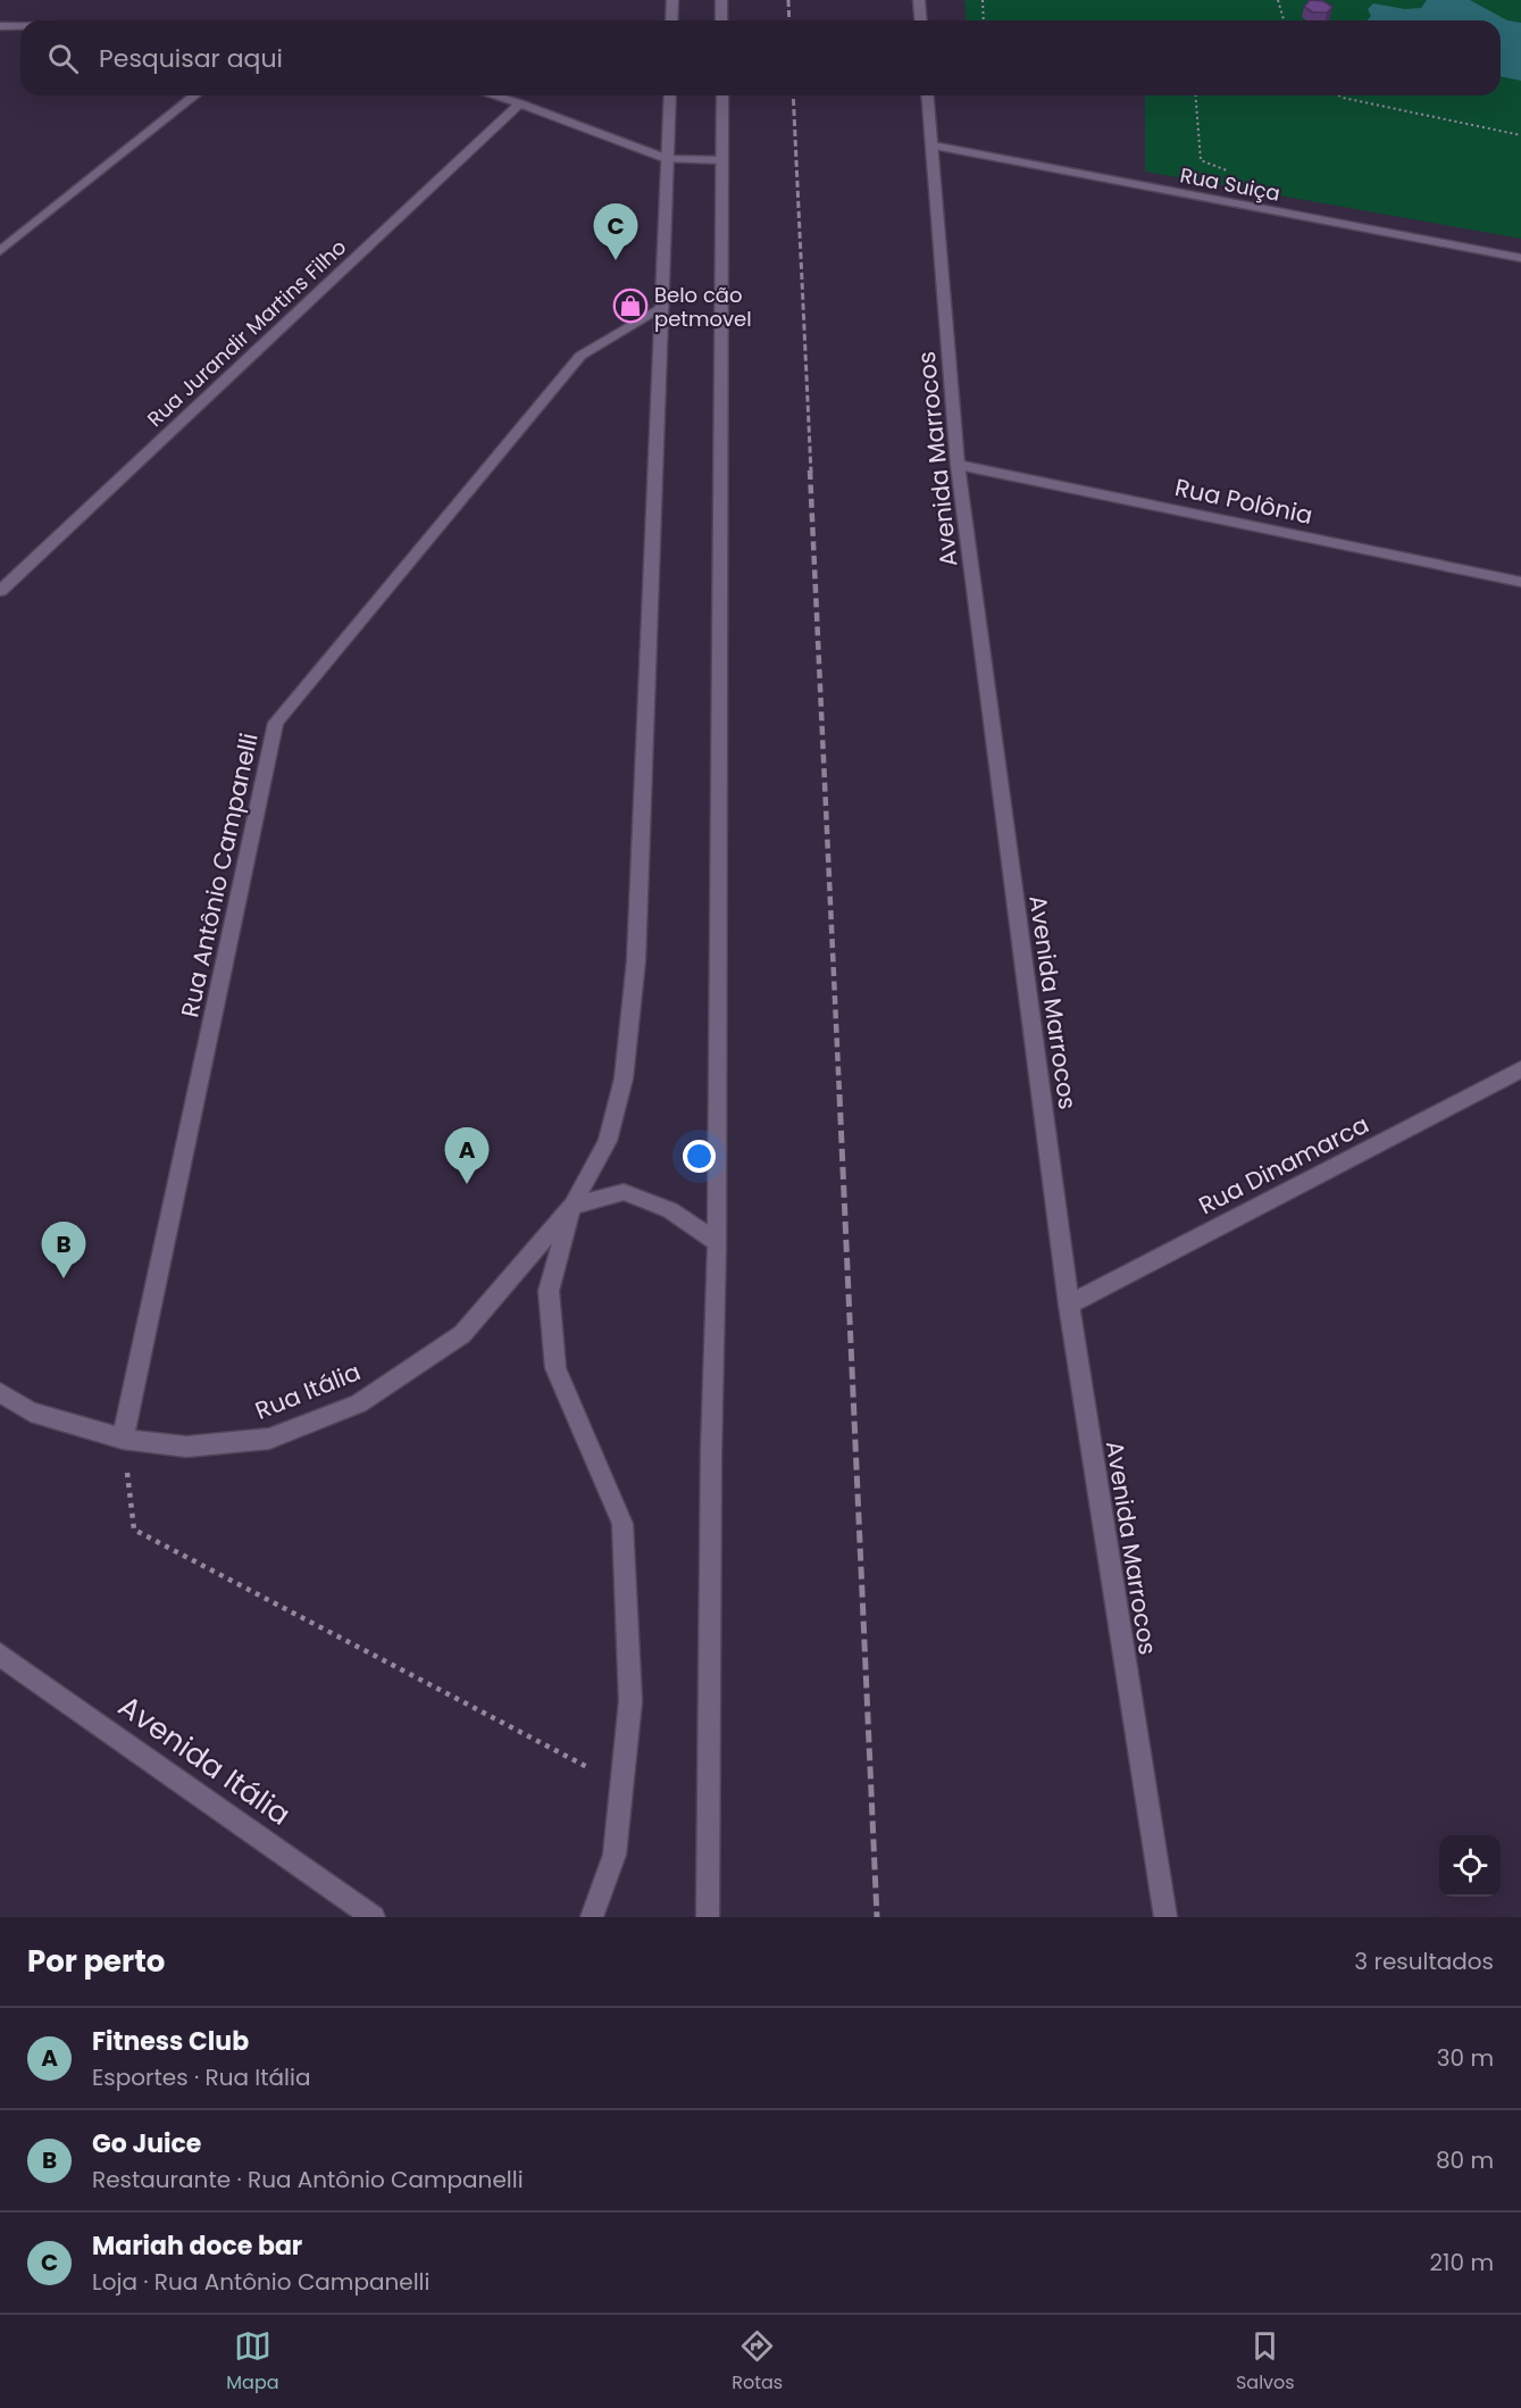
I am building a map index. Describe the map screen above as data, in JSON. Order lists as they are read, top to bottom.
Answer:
{
  "streets": {
    "street": [
      "Rua Suiça",
      "Rua Jurandir Martins Filho",
      "Avenida Marrocos",
      "Rua Polônia",
      "Rua Antônio Campanelli",
      "Rua Dinamarca",
      "Rua Itália",
      "Avenida Itália"
    ]
  },
  "crossings": [
    ["Rua Suiça", "Avenida Marrocos"],
    ["Avenida Marrocos", "Rua Polônia"],
    ["Avenida Marrocos", "Rua Dinamarca"],
    ["Rua Antônio Campanelli", "Rua Itália"]
  ],
  "places": {
    "shop": ["Belo cão petmovel"]
  },
  "page": {
    "search": "Pesquisar aqui",
    "pins": ["C", "A", "B"],
    "heading": ["Por perto", "3 resultados"],
    "list": [
      {
        "mark": "A",
        "name": "Fitness Club",
        "note": "Esportes · Rua Itália",
        "value": "30 m"
      },
      {
        "mark": "B",
        "name": "Go Juice",
        "note": "Restaurante · Rua Antônio Campanelli",
        "value": "80 m"
      },
      {
        "mark": "C",
        "name": "Mariah doce bar",
        "note": "Loja · Rua Antônio Campanelli",
        "value": "210 m"
      }
    ],
    "nav": ["Mapa", "Rotas", "Salvos"]
  }
}
